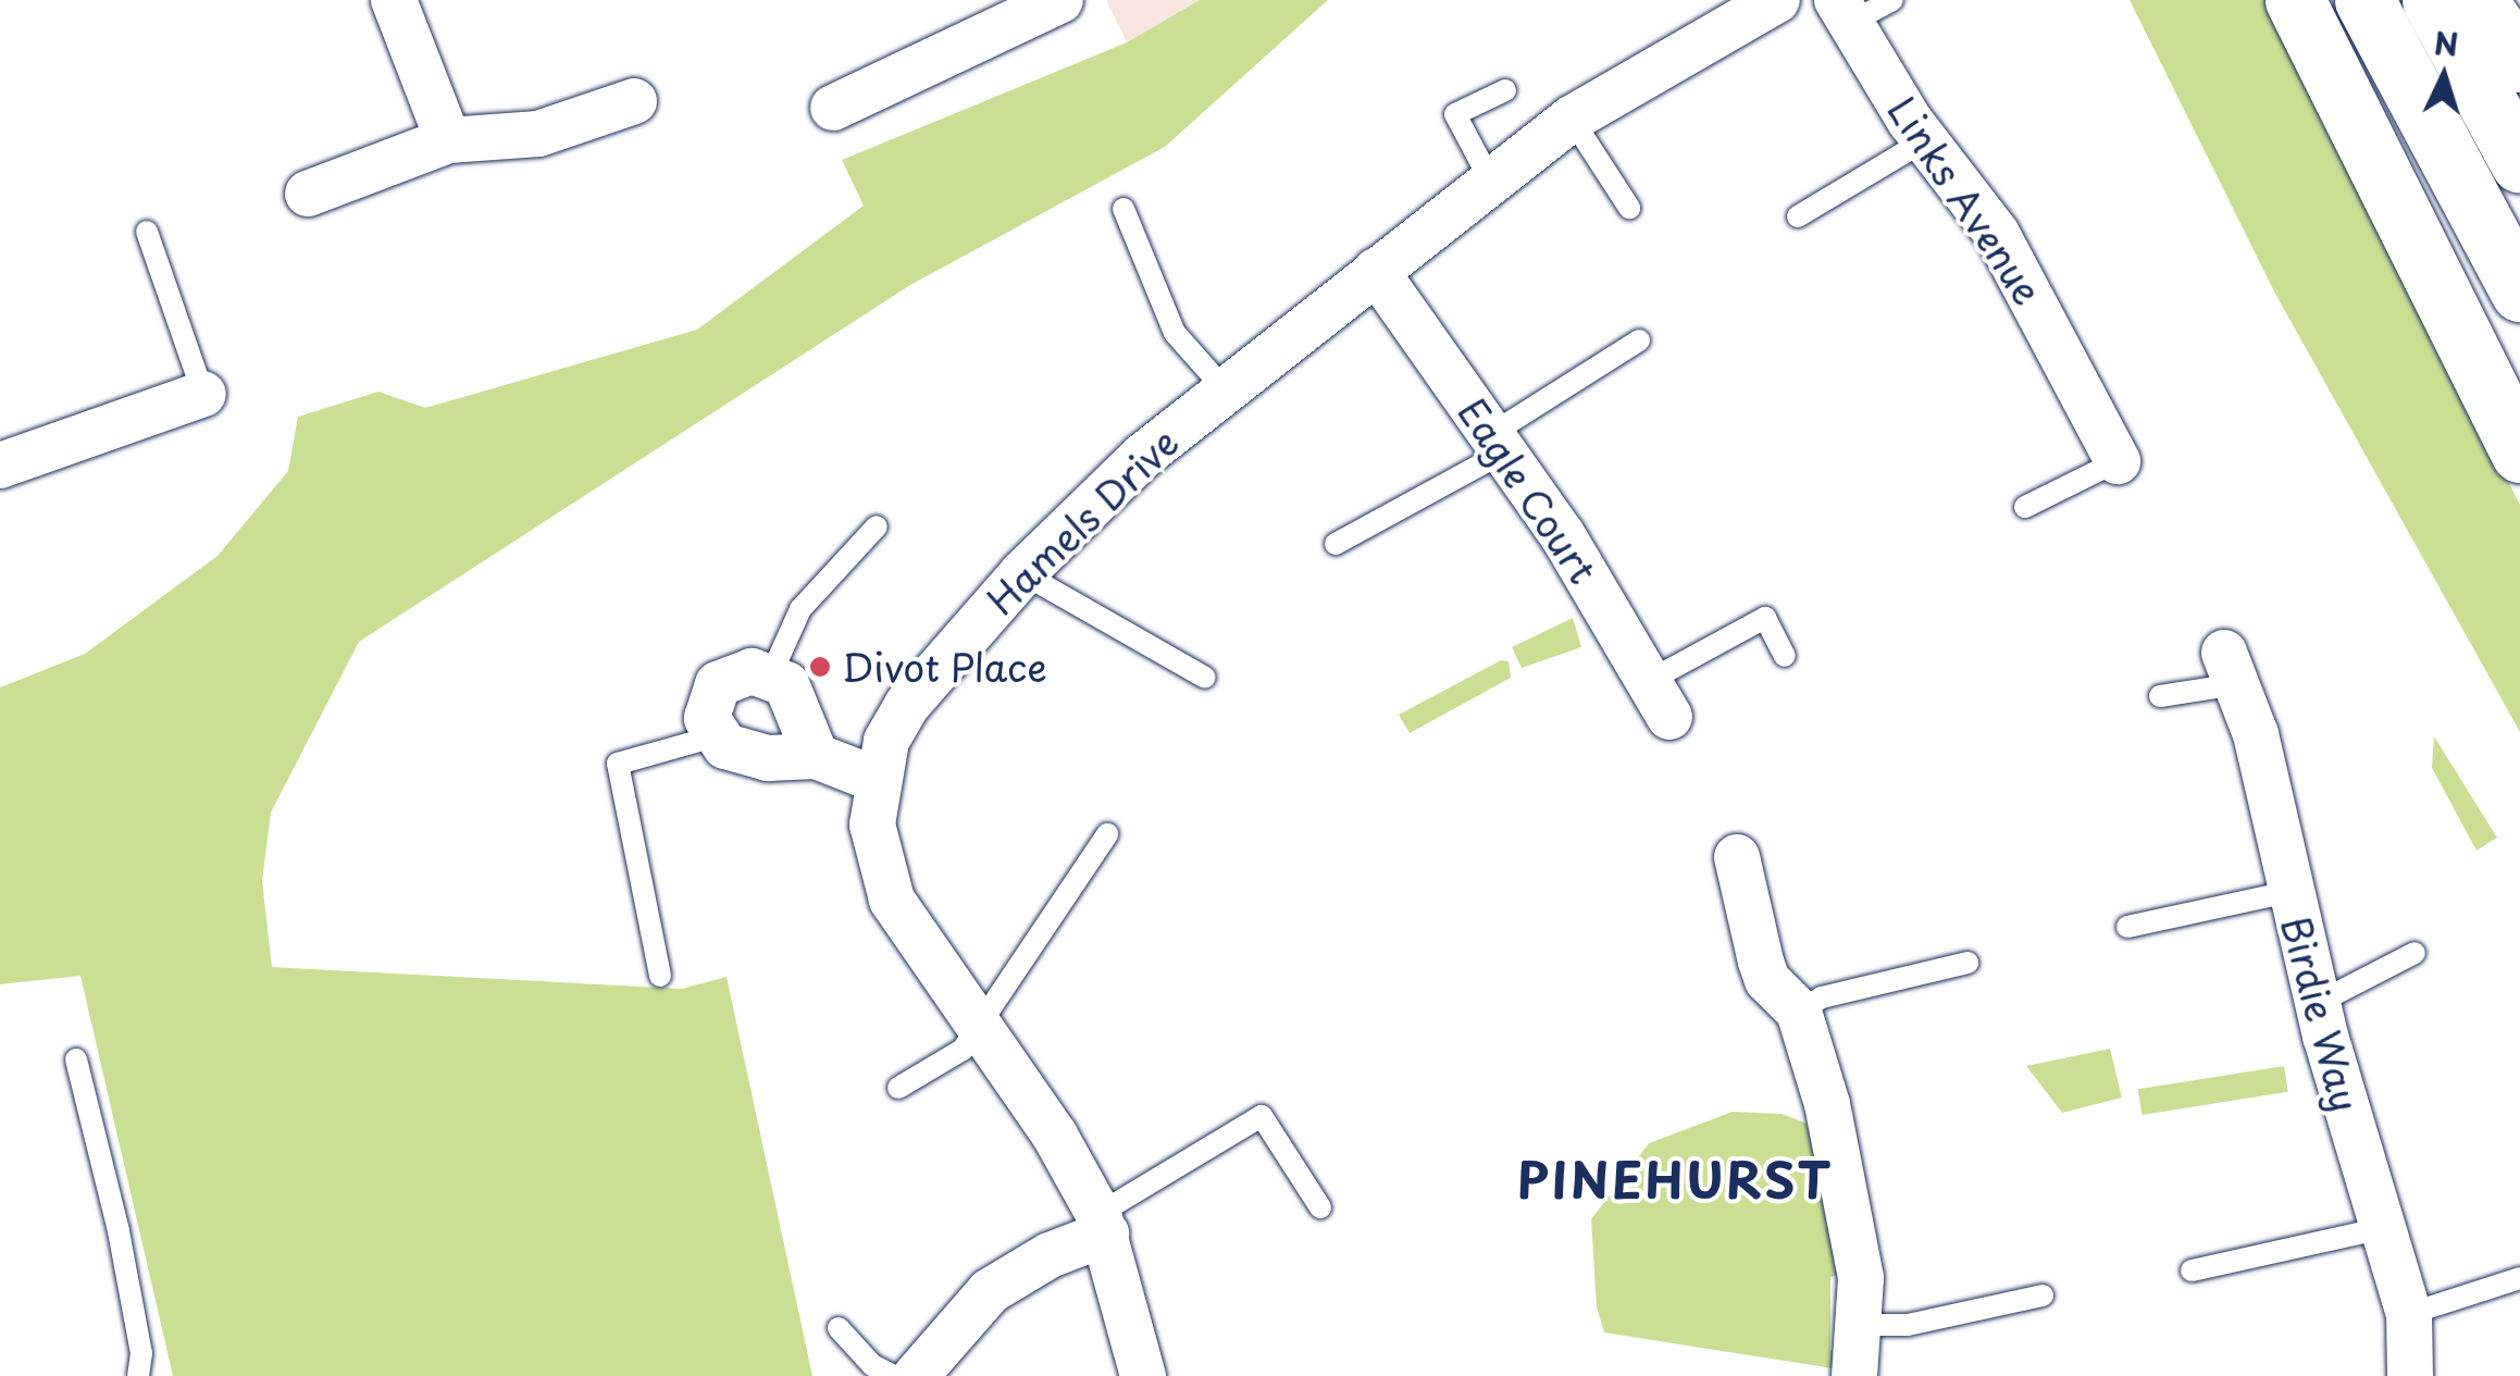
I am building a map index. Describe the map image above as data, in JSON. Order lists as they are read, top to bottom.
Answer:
{
  "streets": {
    "street": [
      "Links Avenue",
      "Eagle Court",
      "Hamels Drive",
      "Birdie Way"
    ]
  },
  "crossings": [
    ["Eagle Court", "Hamels Drive"]
  ],
  "districts": ["PINEHURST"],
  "places": ["Divot Place"],
  "north": "top"
}
